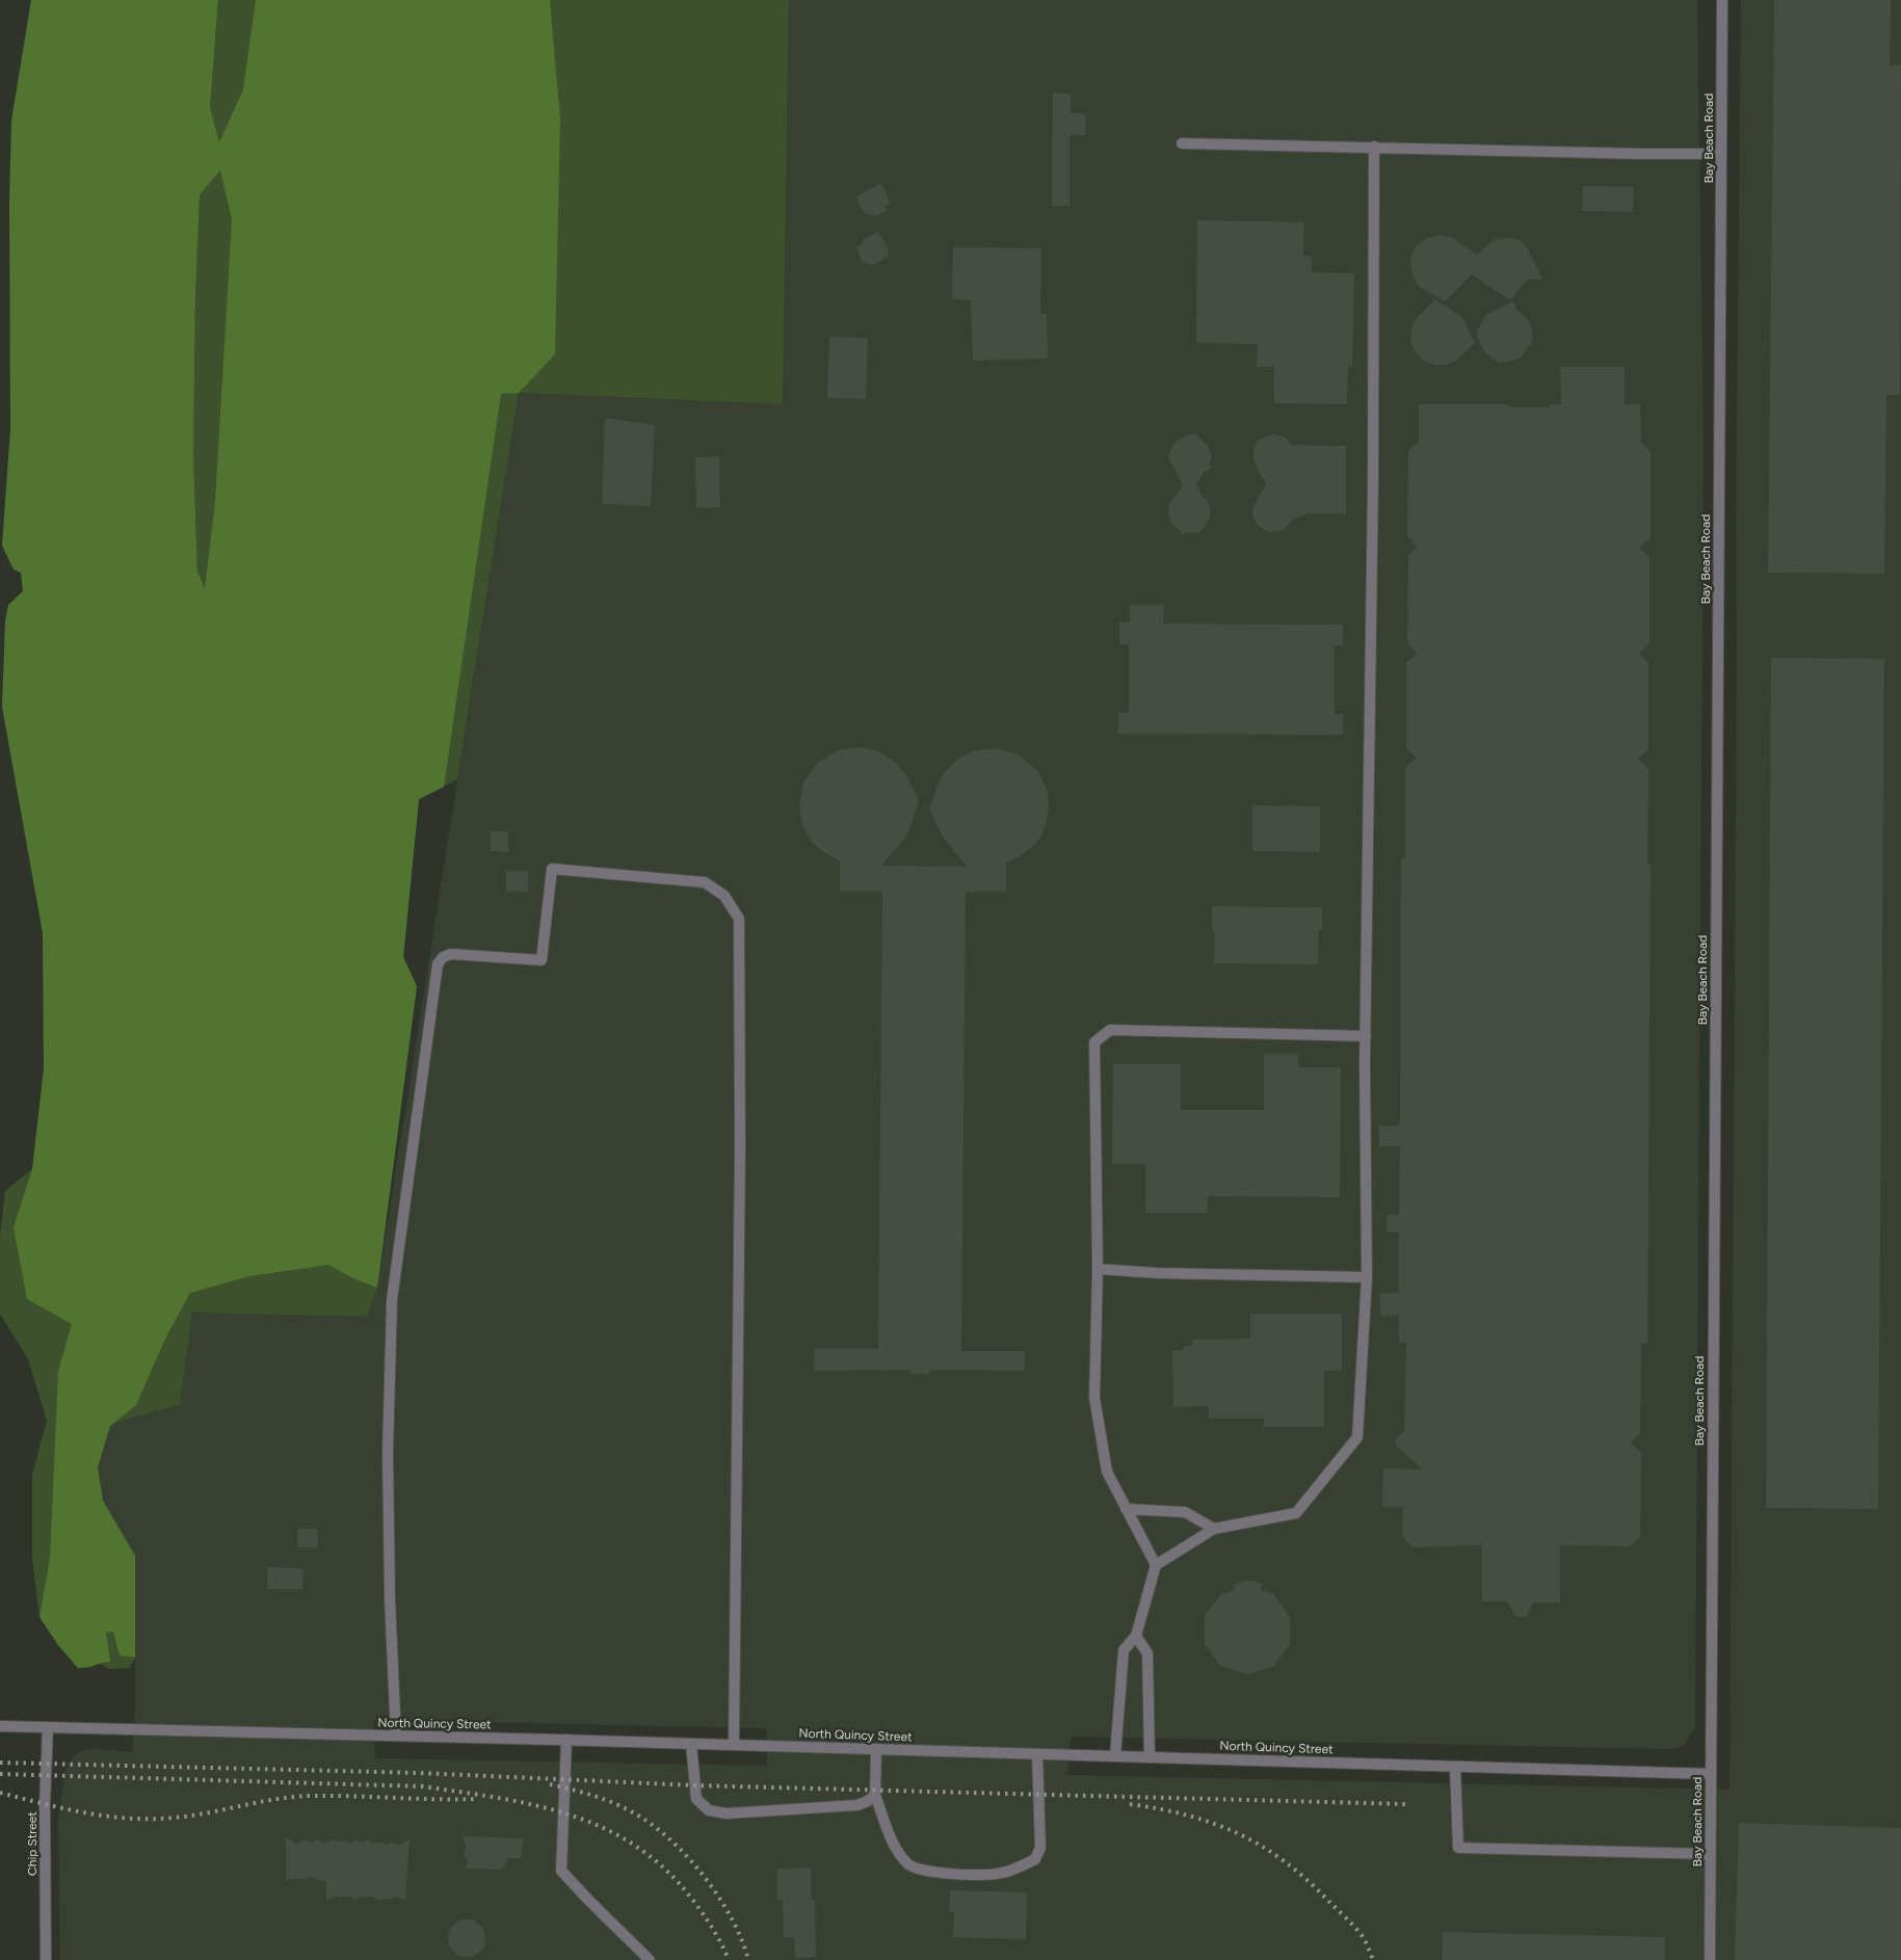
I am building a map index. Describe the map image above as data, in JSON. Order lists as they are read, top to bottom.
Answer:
{
  "streets": {
    "street": ["Bay Beach Road", "North Quincy Street", "Chip Street"]
  },
  "crossings": [
    ["Bay Beach Road", "North Quincy Street"],
    ["North Quincy Street", "Chip Street"]
  ]
}
